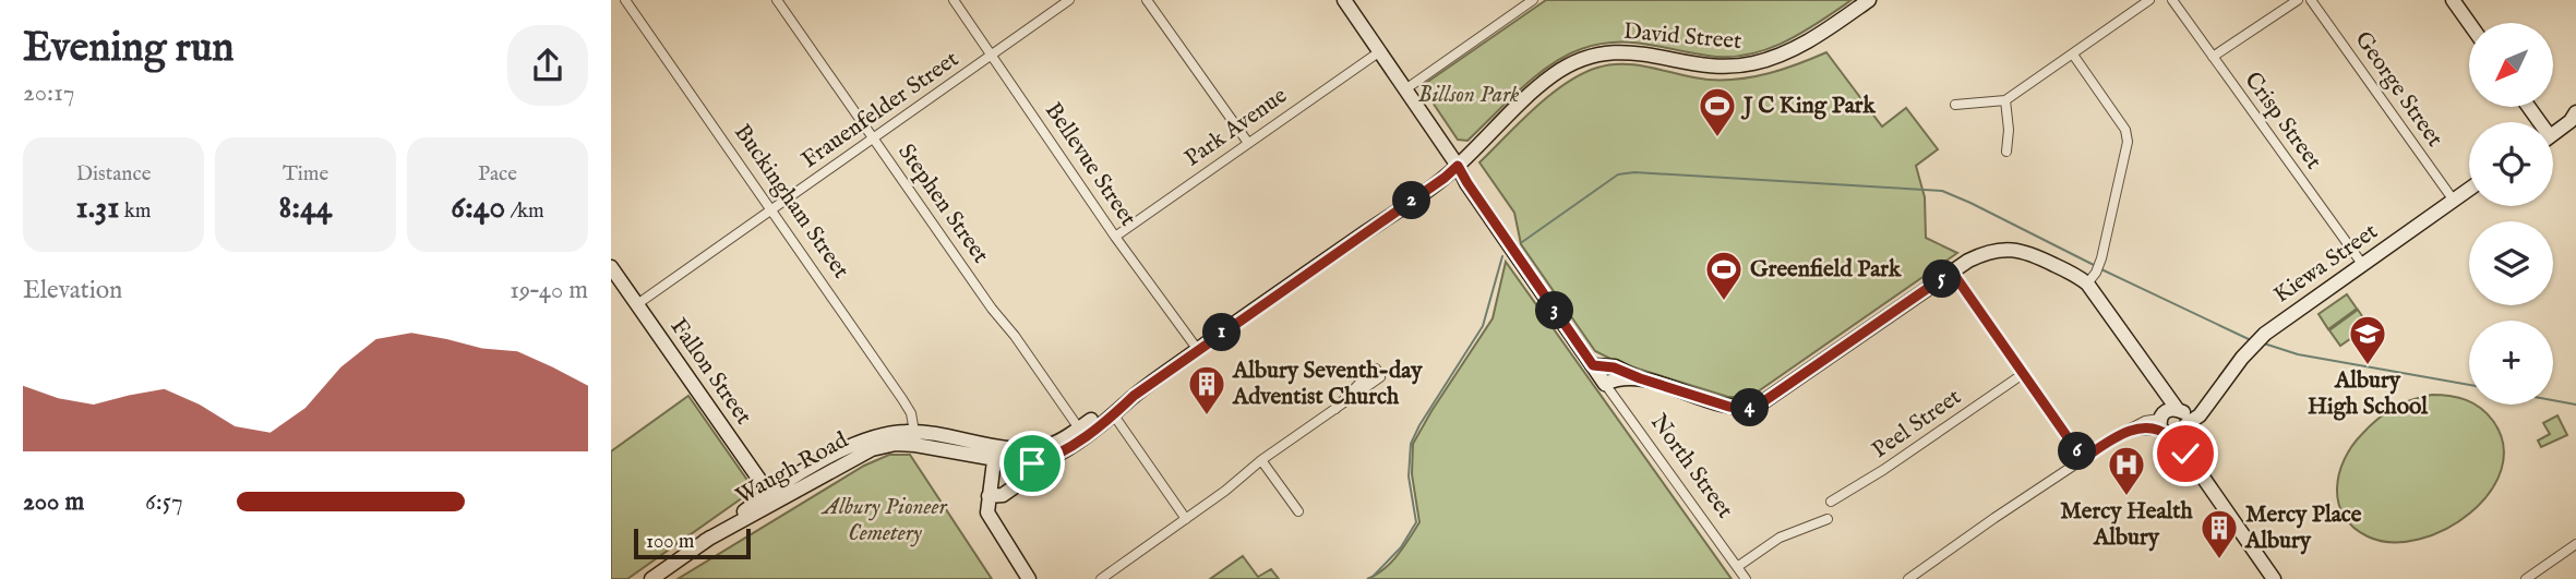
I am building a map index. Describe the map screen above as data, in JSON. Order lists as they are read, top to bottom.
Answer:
{
  "streets": {
    "street": [
      "David Street",
      "George Street",
      "Frauenfelder Street",
      "Crisp Street",
      "Park Avenue",
      "Bellevue Street",
      "Buckingham Street",
      "Stephen Street",
      "Kiewa Street",
      "Fallon Street",
      "Peel Street",
      "North Street",
      "Waugh Road"
    ]
  },
  "crossings": [
    ["David Street", "Bellevue Street"],
    ["David Street", "Stephen Street"],
    ["David Street", "North Street"],
    ["David Street", "Waugh Road"],
    ["George Street", "Kiewa Street"],
    ["Frauenfelder Street", "Bellevue Street"],
    ["Frauenfelder Street", "Buckingham Street"],
    ["Frauenfelder Street", "Stephen Street"],
    ["Frauenfelder Street", "Fallon Street"],
    ["Crisp Street", "Kiewa Street"],
    ["Park Avenue", "Bellevue Street"],
    ["Park Avenue", "North Street"],
    ["Buckingham Street", "Waugh Road"],
    ["Fallon Street", "Waugh Road"]
  ],
  "parks": ["Billson Park", "Albury Pioneer Cemetery"],
  "places": {
    "sports": ["J C King Park", "Greenfield Park"],
    "school or university": ["Albury High School"],
    "building": ["Albury Seventh-day Adventist Church", "Mercy Place Albury"],
    "hospital": ["Mercy Health Albury"]
  },
  "scale_bar": "100 m",
  "north": "bottom left",
  "page": {
    "heading": ["Evening run", "20:17"],
    "map_buttons": "+",
    "stats": [
      ["Distance", "1.31 km"],
      ["Time", "8:44"],
      ["Pace", "6:40 /km"]
    ],
    "pins": [
      "2",
      "5",
      "3",
      "1",
      "4",
      "6"
    ],
    "chart": ["Elevation", "19–40 m"],
    "list": [
      {
        "name": "200 m",
        "note": "6:57"
      }
    ],
    "scale": "100 m"
  }
}
